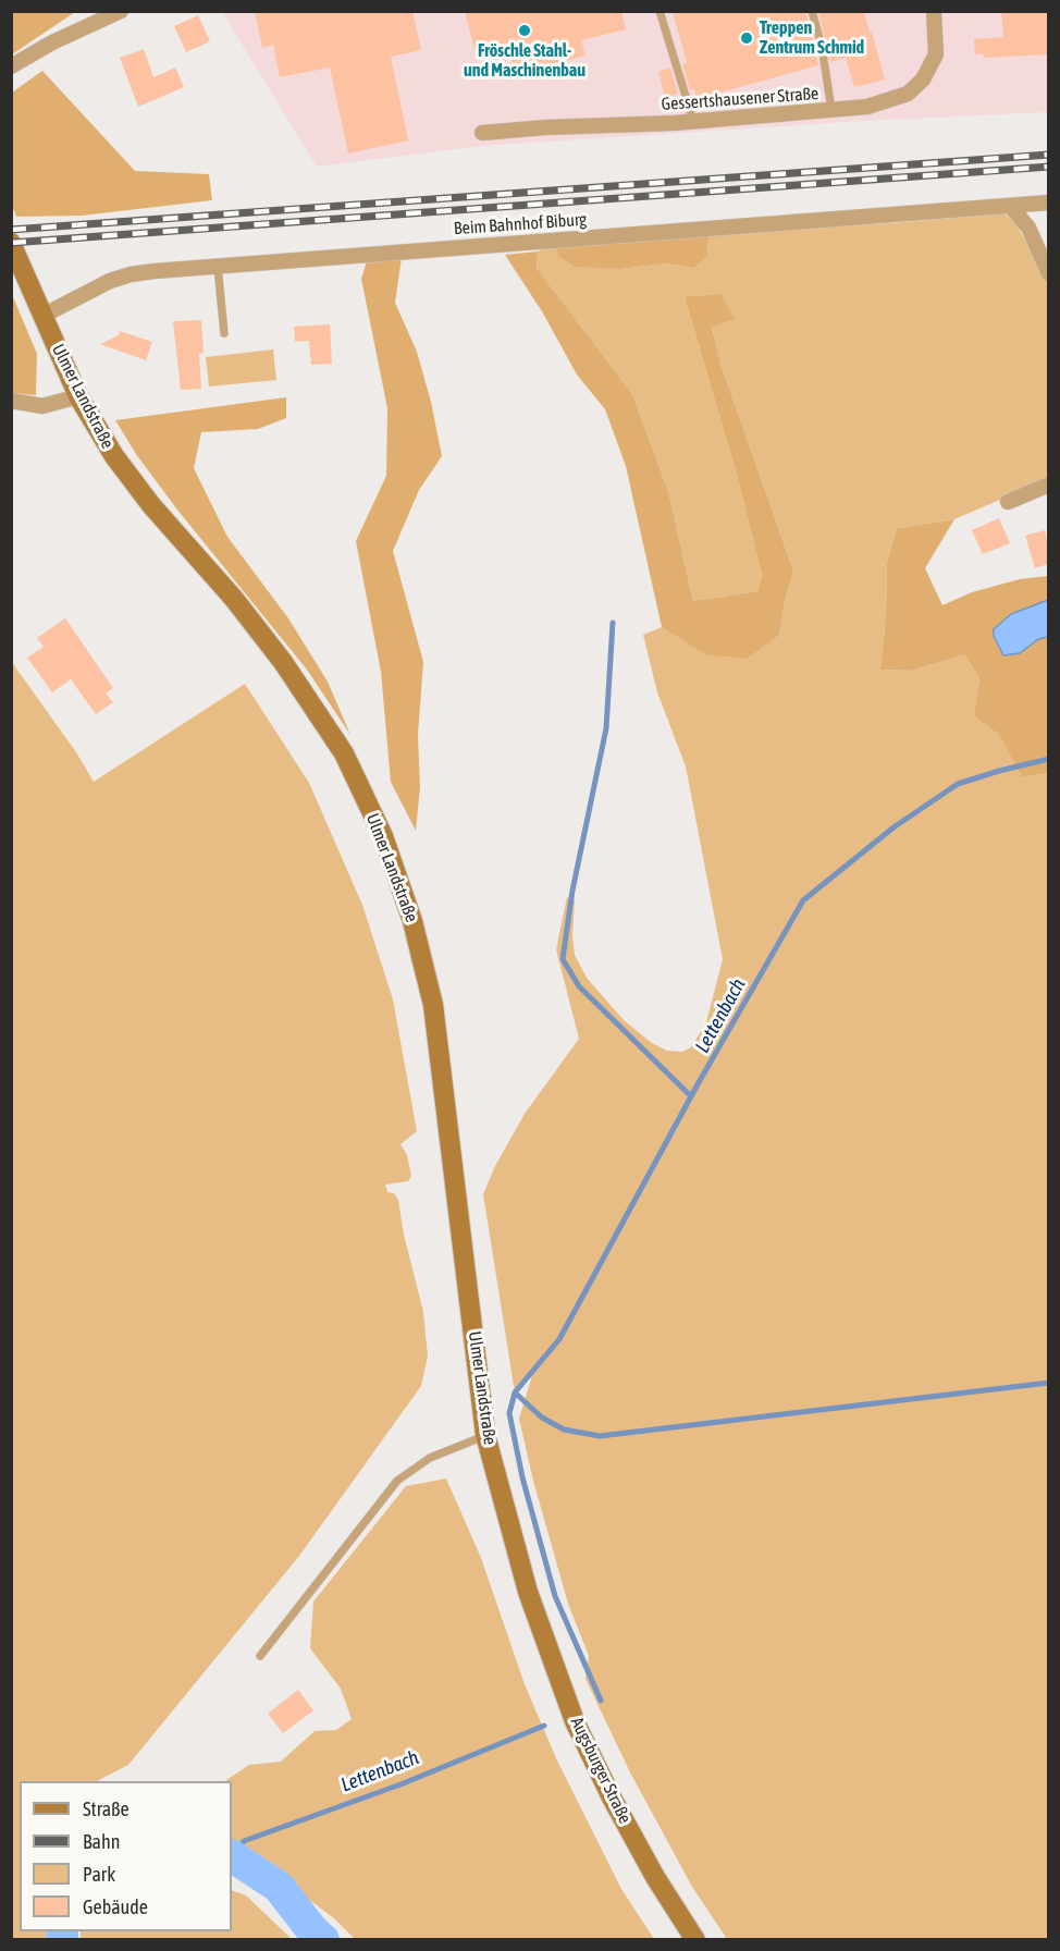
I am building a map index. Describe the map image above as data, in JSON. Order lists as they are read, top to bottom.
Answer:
{
  "streets": {
    "main road": ["Ulmer Landstraße", "Augsburger Straße"],
    "street": ["Gessertshausener Straße", "Beim Bahnhof Biburg"]
  },
  "crossings": [
    ["Beim Bahnhof Biburg", "Ulmer Landstraße"],
    ["Ulmer Landstraße", "Augsburger Straße"]
  ],
  "water": ["Lettenbach"],
  "places": ["Fröschle Stahl- und Maschinenbau", "Treppen Zentrum Schmid"],
  "legend": [
    "Straße",
    "Bahn",
    "Park",
    "Gebäude"
  ]
}
